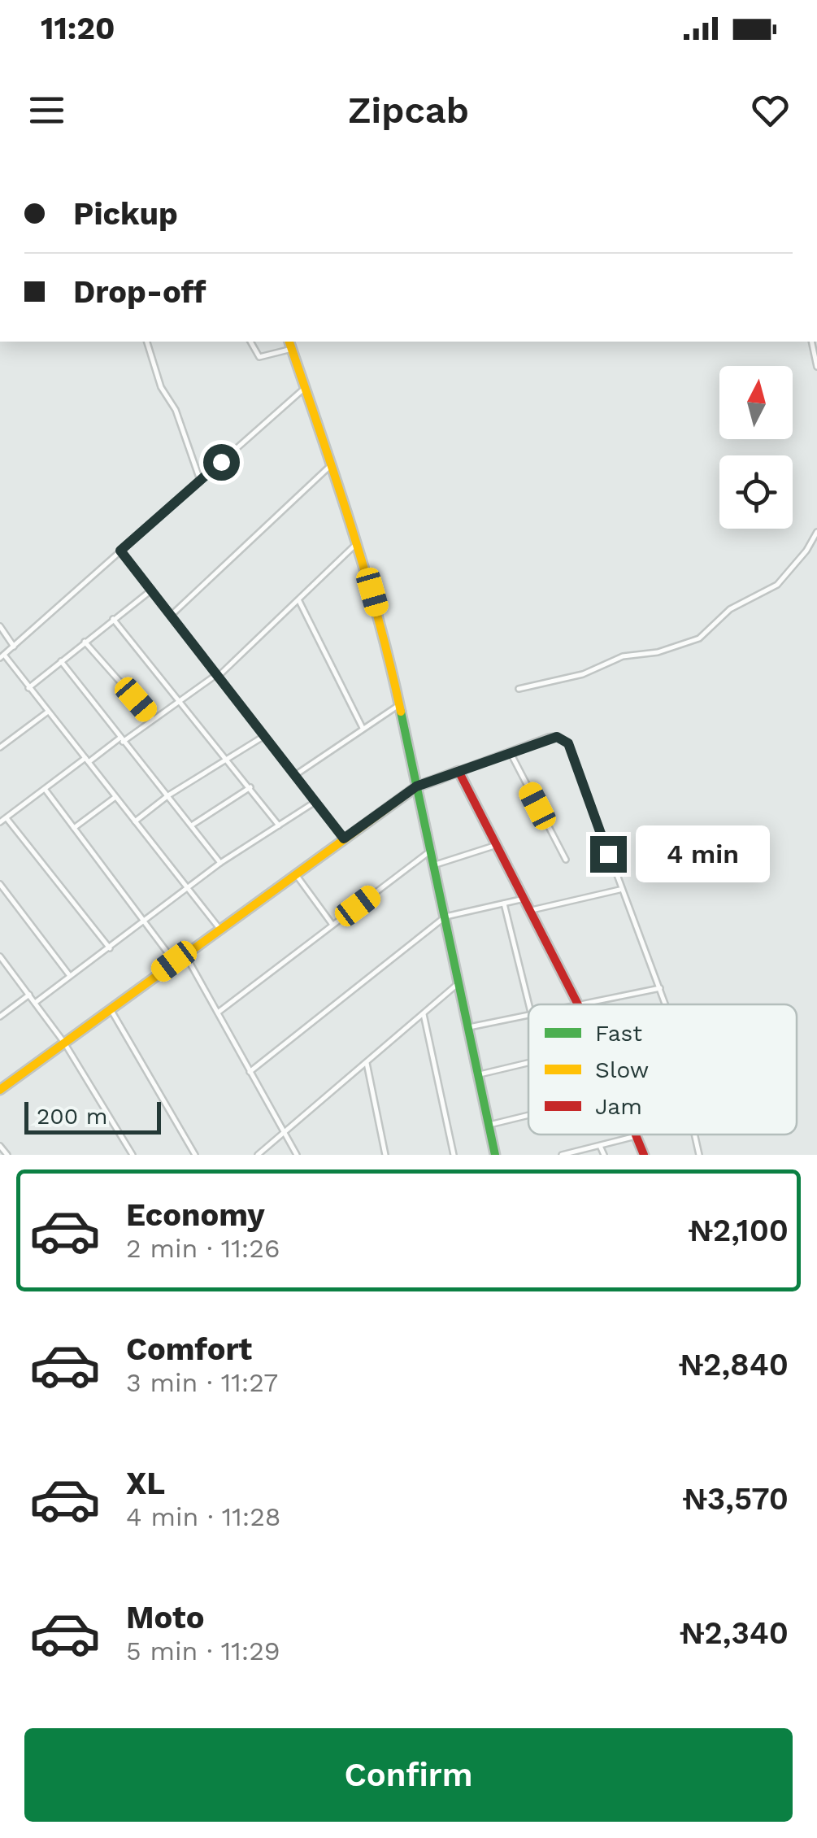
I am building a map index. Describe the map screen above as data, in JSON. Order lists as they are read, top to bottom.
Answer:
{
  "legend": ["Fast", "Slow", "Jam"],
  "scale_bar": "200 m",
  "north": "top",
  "page": {
    "status": "11:20",
    "header": "Zipcab",
    "banner": ["Pickup", "Drop-off"],
    "bubble": "4 min",
    "scale": "200 m",
    "list": [
      {
        "name": "Economy",
        "note": "2 min · 11:26",
        "value": "₦2,100"
      },
      {
        "name": "Comfort",
        "note": "3 min · 11:27",
        "value": "₦2,840"
      },
      {
        "name": "XL",
        "note": "4 min · 11:28",
        "value": "₦3,570"
      },
      {
        "name": "Moto",
        "note": "5 min · 11:29",
        "value": "₦2,340"
      }
    ],
    "buttons": "Confirm"
  }
}
